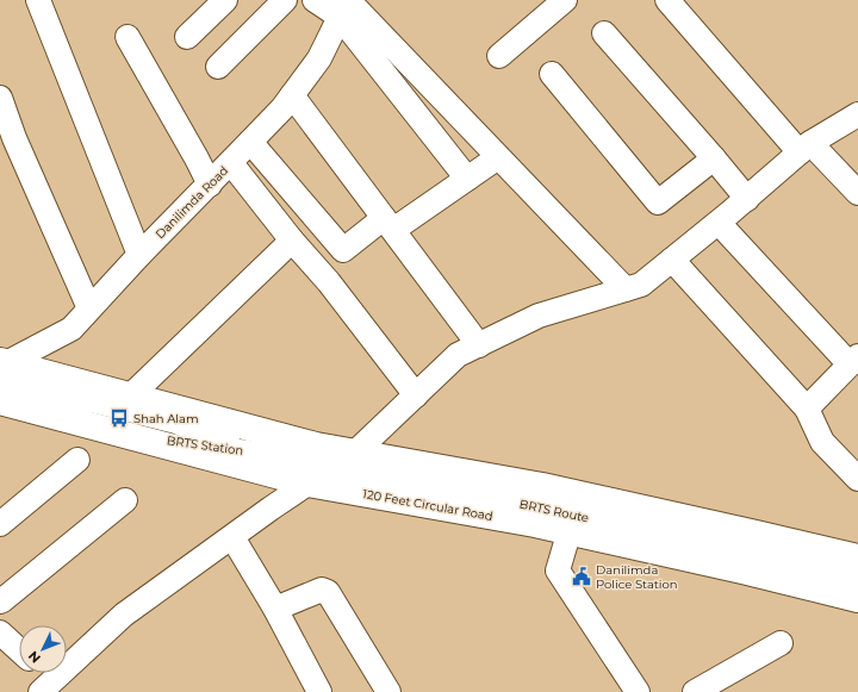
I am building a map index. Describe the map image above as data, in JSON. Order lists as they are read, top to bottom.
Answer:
{
  "streets": {
    "main road": ["120 Feet Circular Road"],
    "street": ["Danilimda Road", "BRTS Station", "BRTS Route"]
  },
  "crossings": [
    ["Danilimda Road", "BRTS Station"],
    ["BRTS Station", "BRTS Route"]
  ],
  "places": {
    "bus stop": ["Shah Alam"],
    "public building": ["Danilimda Police Station"]
  },
  "north": "bottom left"
}
